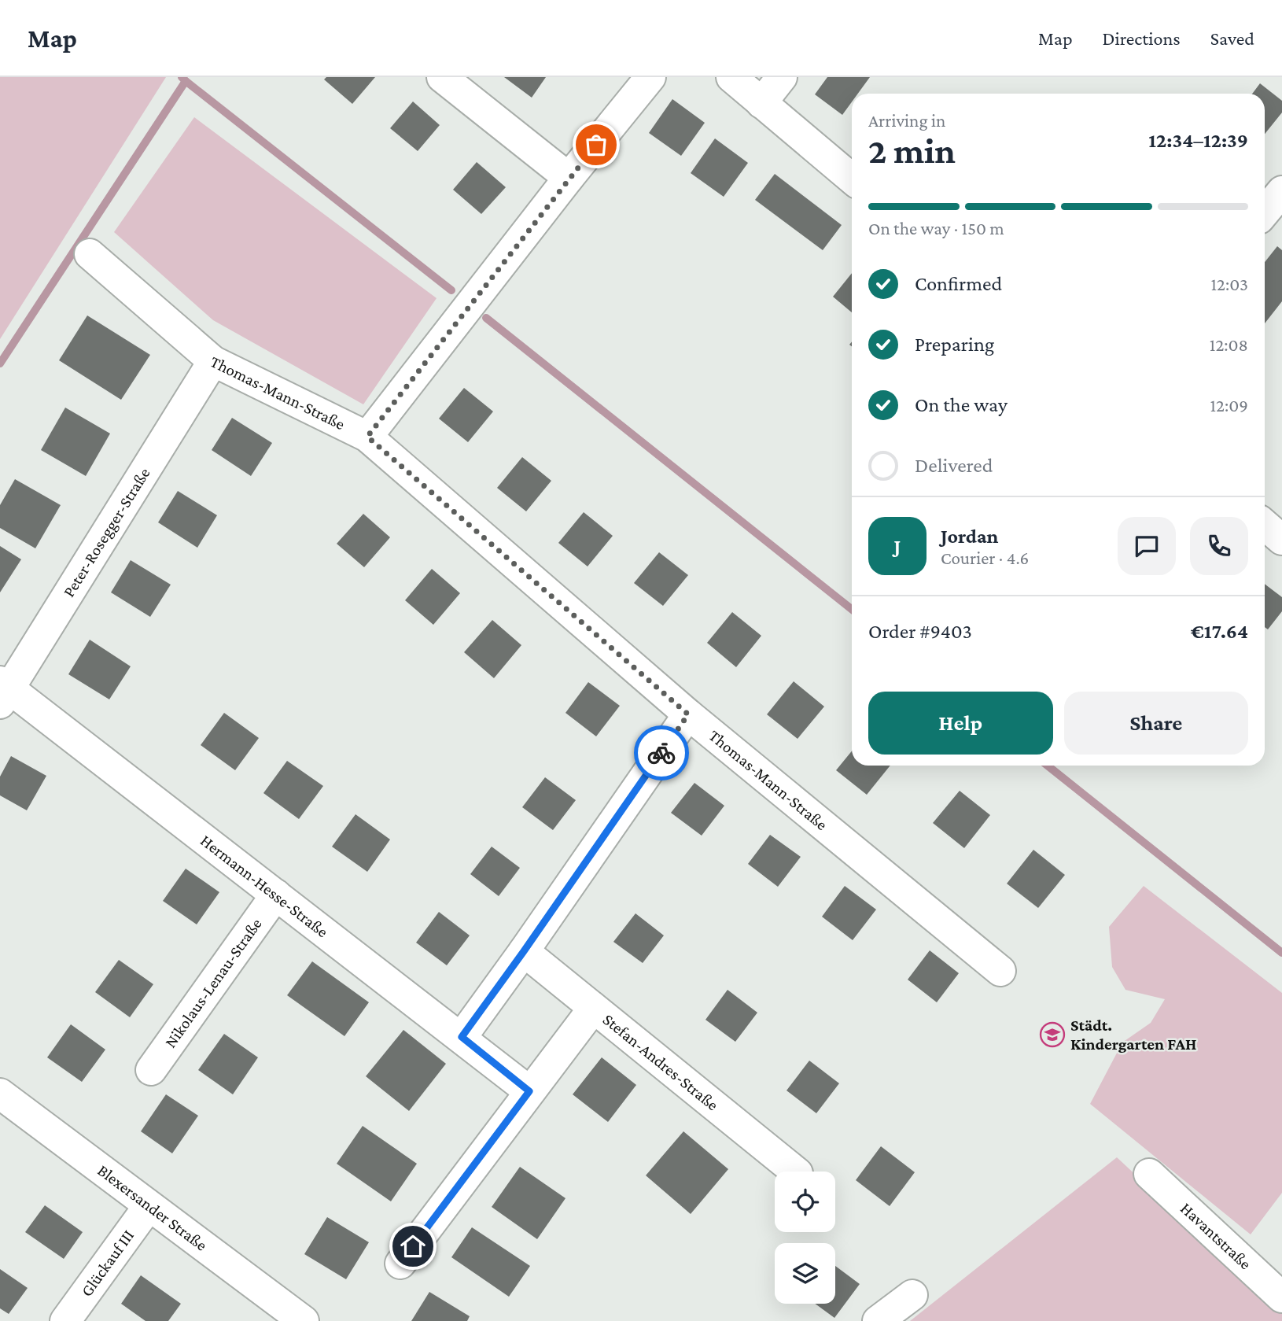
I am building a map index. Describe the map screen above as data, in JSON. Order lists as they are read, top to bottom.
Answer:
{
  "streets": {
    "street": [
      "Thomas-Mann-Straße",
      "Peter-Rosegger-Straße",
      "Hermann-Hesse-Straße",
      "Nikolaus-Lenau-Straße",
      "Stefan-Andres-Straße",
      "Blexersander Straße",
      "Havantstraße",
      "Glückauf III"
    ]
  },
  "crossings": [
    ["Thomas-Mann-Straße", "Peter-Rosegger-Straße"],
    ["Peter-Rosegger-Straße", "Hermann-Hesse-Straße"],
    ["Hermann-Hesse-Straße", "Nikolaus-Lenau-Straße"],
    ["Blexersander Straße", "Glückauf III"]
  ],
  "places": {
    "school or university": ["Städt. Kindergarten FAH"]
  },
  "page": {
    "header": "Map",
    "nav": ["Map", "Directions", "Saved"],
    "heading": ["2 min", "Arriving in", "12:34–12:39"],
    "panel": [
      "Jordan",
      "Courier · 4.6",
      "Order #9403",
      "€17.64"
    ],
    "bar": "On the way · 150 m",
    "list": [
      ["Confirmed", "12:03"],
      ["Preparing", "12:08"],
      ["On the way", "12:09"],
      "Delivered"
    ],
    "round": "J",
    "buttons": ["Help", "Share"]
  }
}
